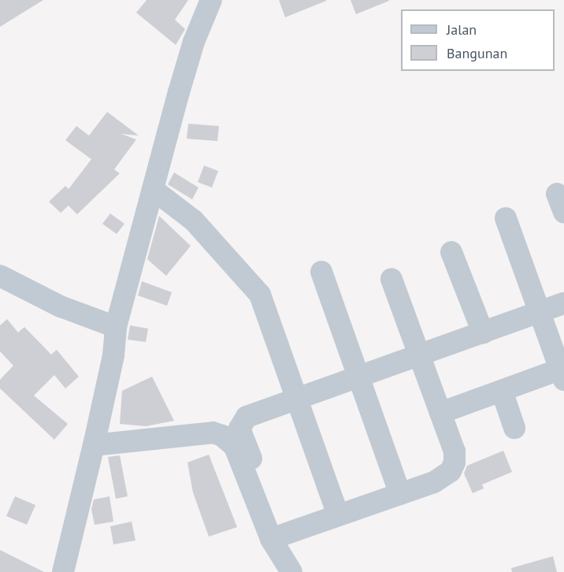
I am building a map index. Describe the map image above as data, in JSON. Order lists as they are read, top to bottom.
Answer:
{
  "legend": ["Jalan", "Bangunan"]
}
